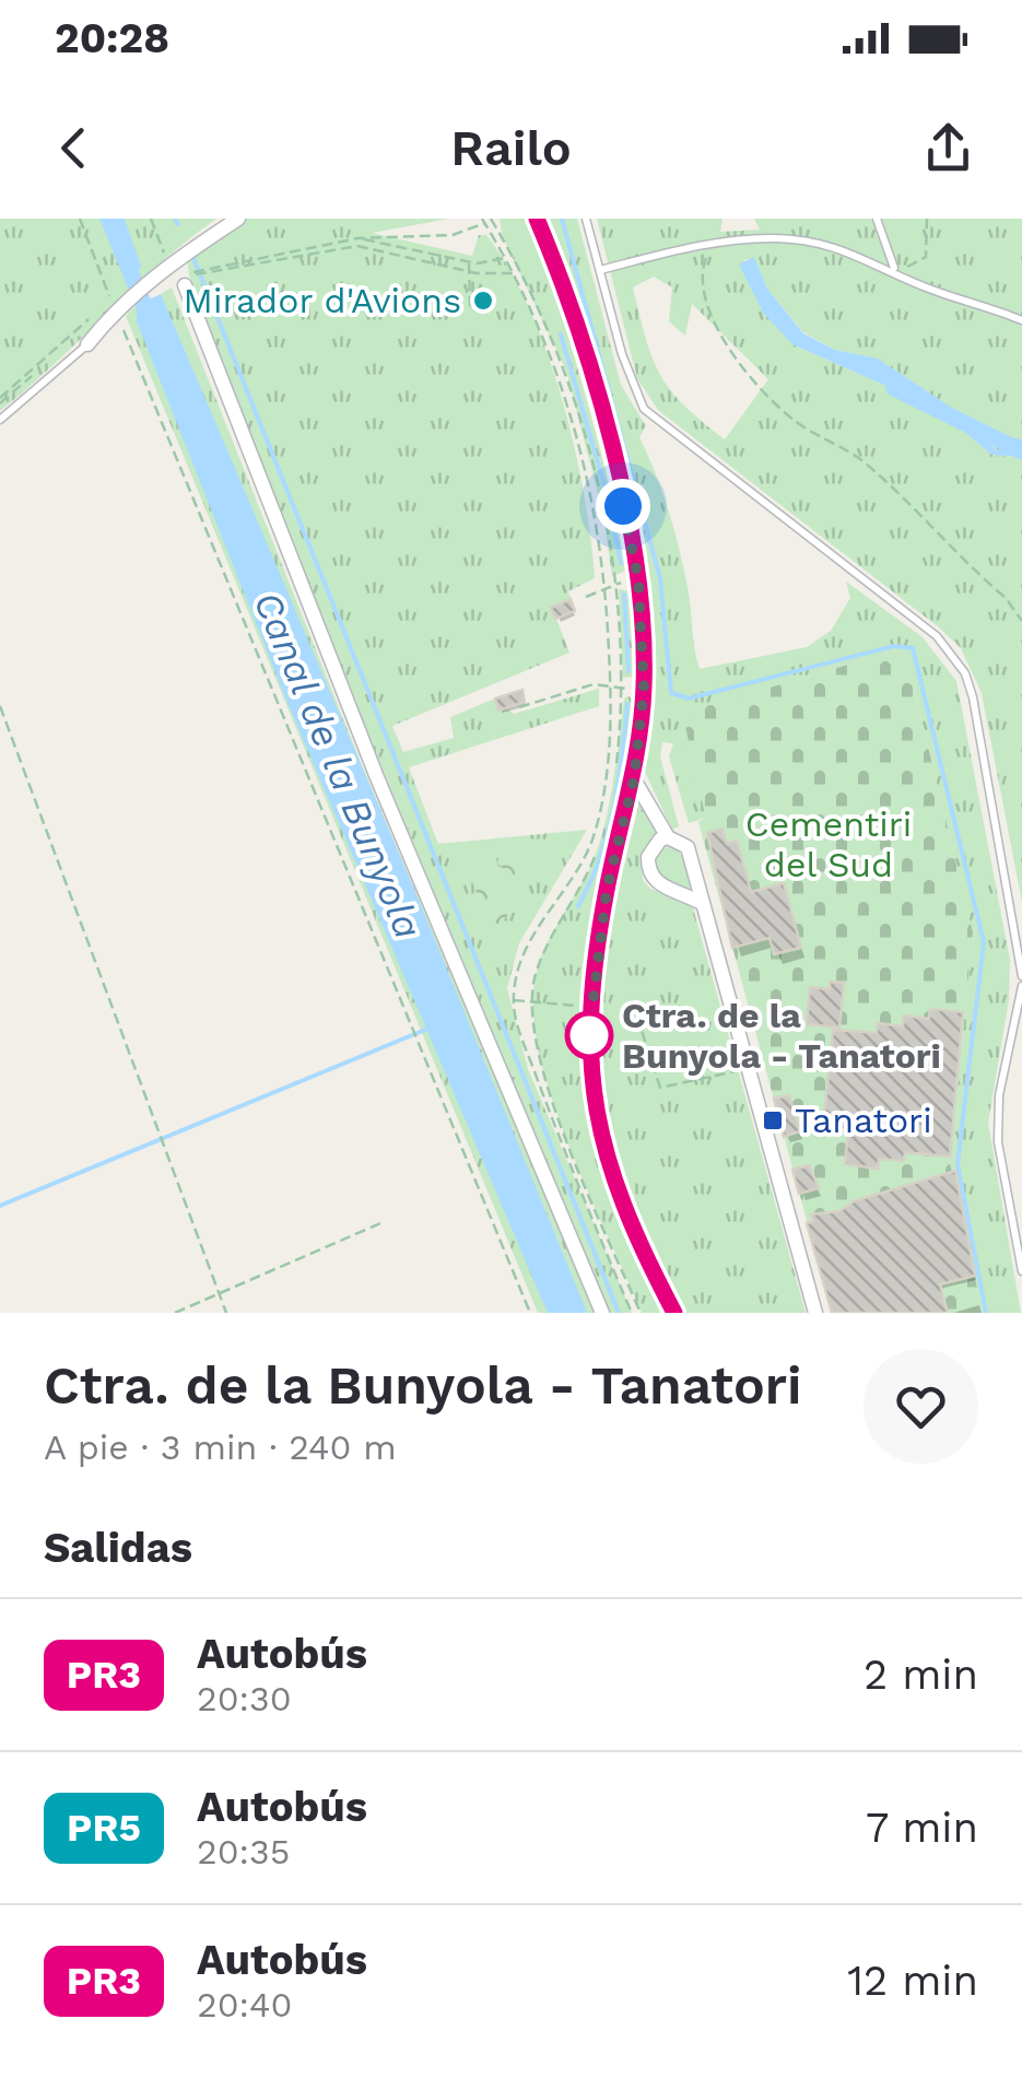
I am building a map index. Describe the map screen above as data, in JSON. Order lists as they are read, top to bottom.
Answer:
{
  "water": ["Canal de la Bunyola"],
  "parks": ["Cementiri del Sud"],
  "places": {
    "other": ["Mirador d'Avions", "Ctra. de la Bunyola - Tanatori"],
    "transit": ["Tanatori"]
  },
  "lines": ["bus line PR3"],
  "page": {
    "status": "20:28",
    "header": "Railo",
    "heading": [
      ["Ctra. de la Bunyola - Tanatori", "A pie · 3 min · 240 m"],
      "Salidas"
    ],
    "list": [
      {
        "mark": "PR3",
        "name": "Autobús",
        "note": "20:30",
        "value": "2 min"
      },
      {
        "mark": "PR5",
        "name": "Autobús",
        "note": "20:35",
        "value": "7 min"
      },
      {
        "mark": "PR3",
        "name": "Autobús",
        "note": "20:40",
        "value": "12 min"
      }
    ]
  }
}
